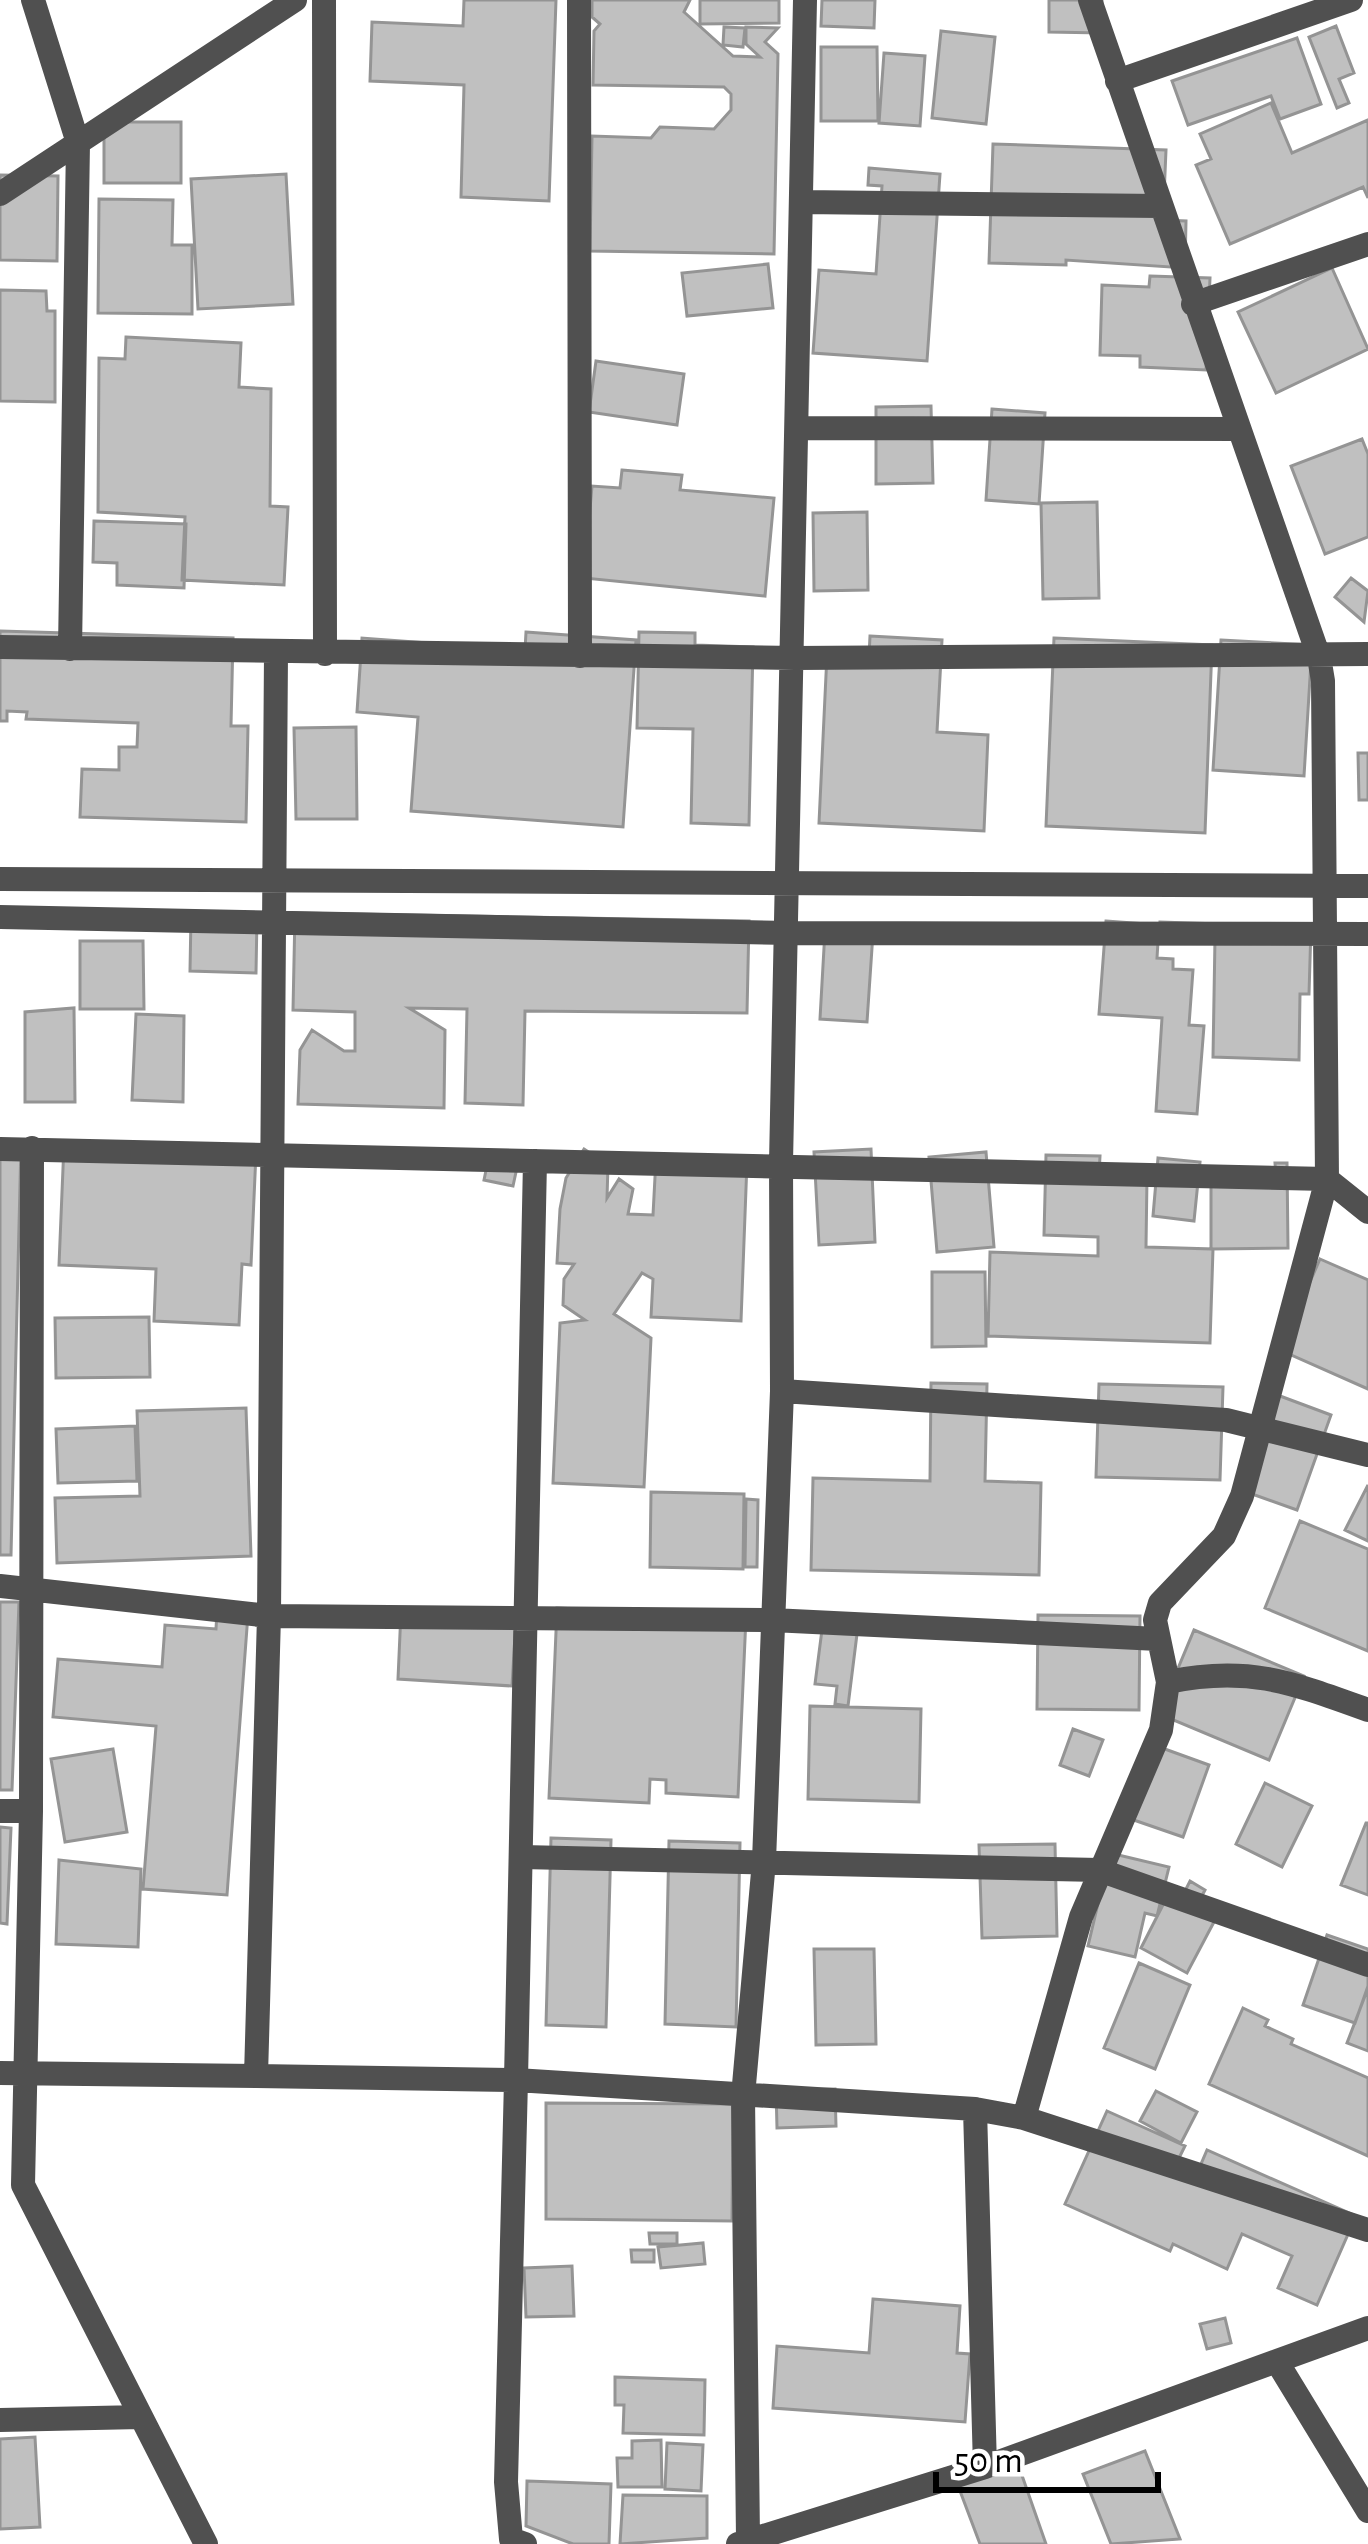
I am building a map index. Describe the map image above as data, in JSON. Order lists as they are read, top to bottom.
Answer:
{
  "scale_bar": "50 m"
}
